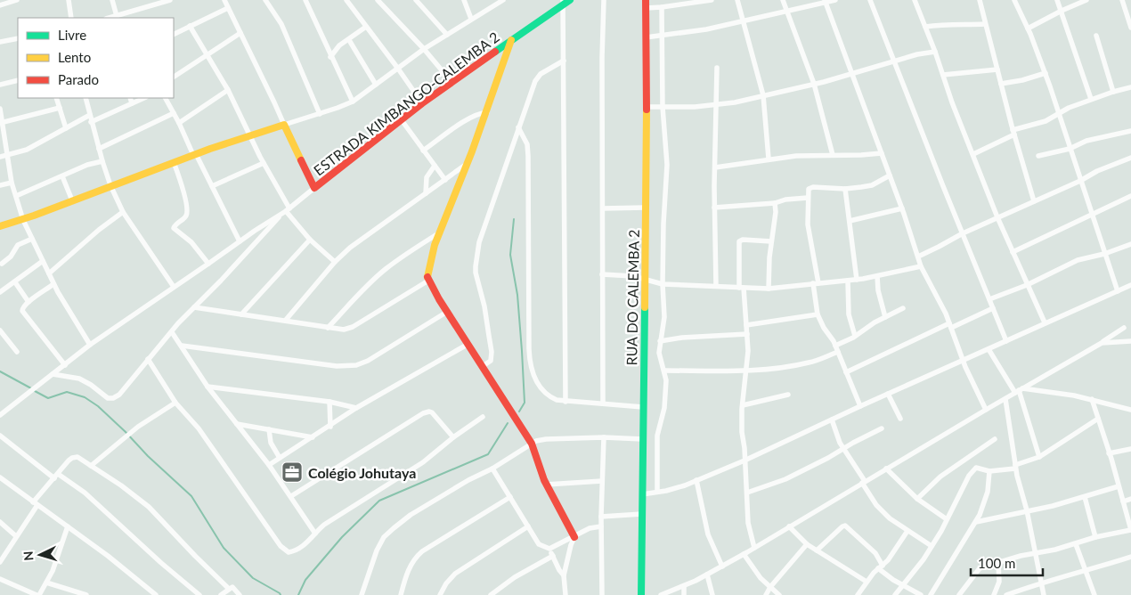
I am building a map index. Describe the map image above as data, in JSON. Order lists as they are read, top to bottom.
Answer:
{
  "streets": {
    "main road": ["ESTRADA KIMBANGO-CALEMBA 2", "RUA DO CALEMBA 2"]
  },
  "places": {
    "office": ["Colégio Johutaya"]
  },
  "legend": ["Livre", "Lento", "Parado"],
  "scale_bar": "100 m",
  "north": "left"
}
